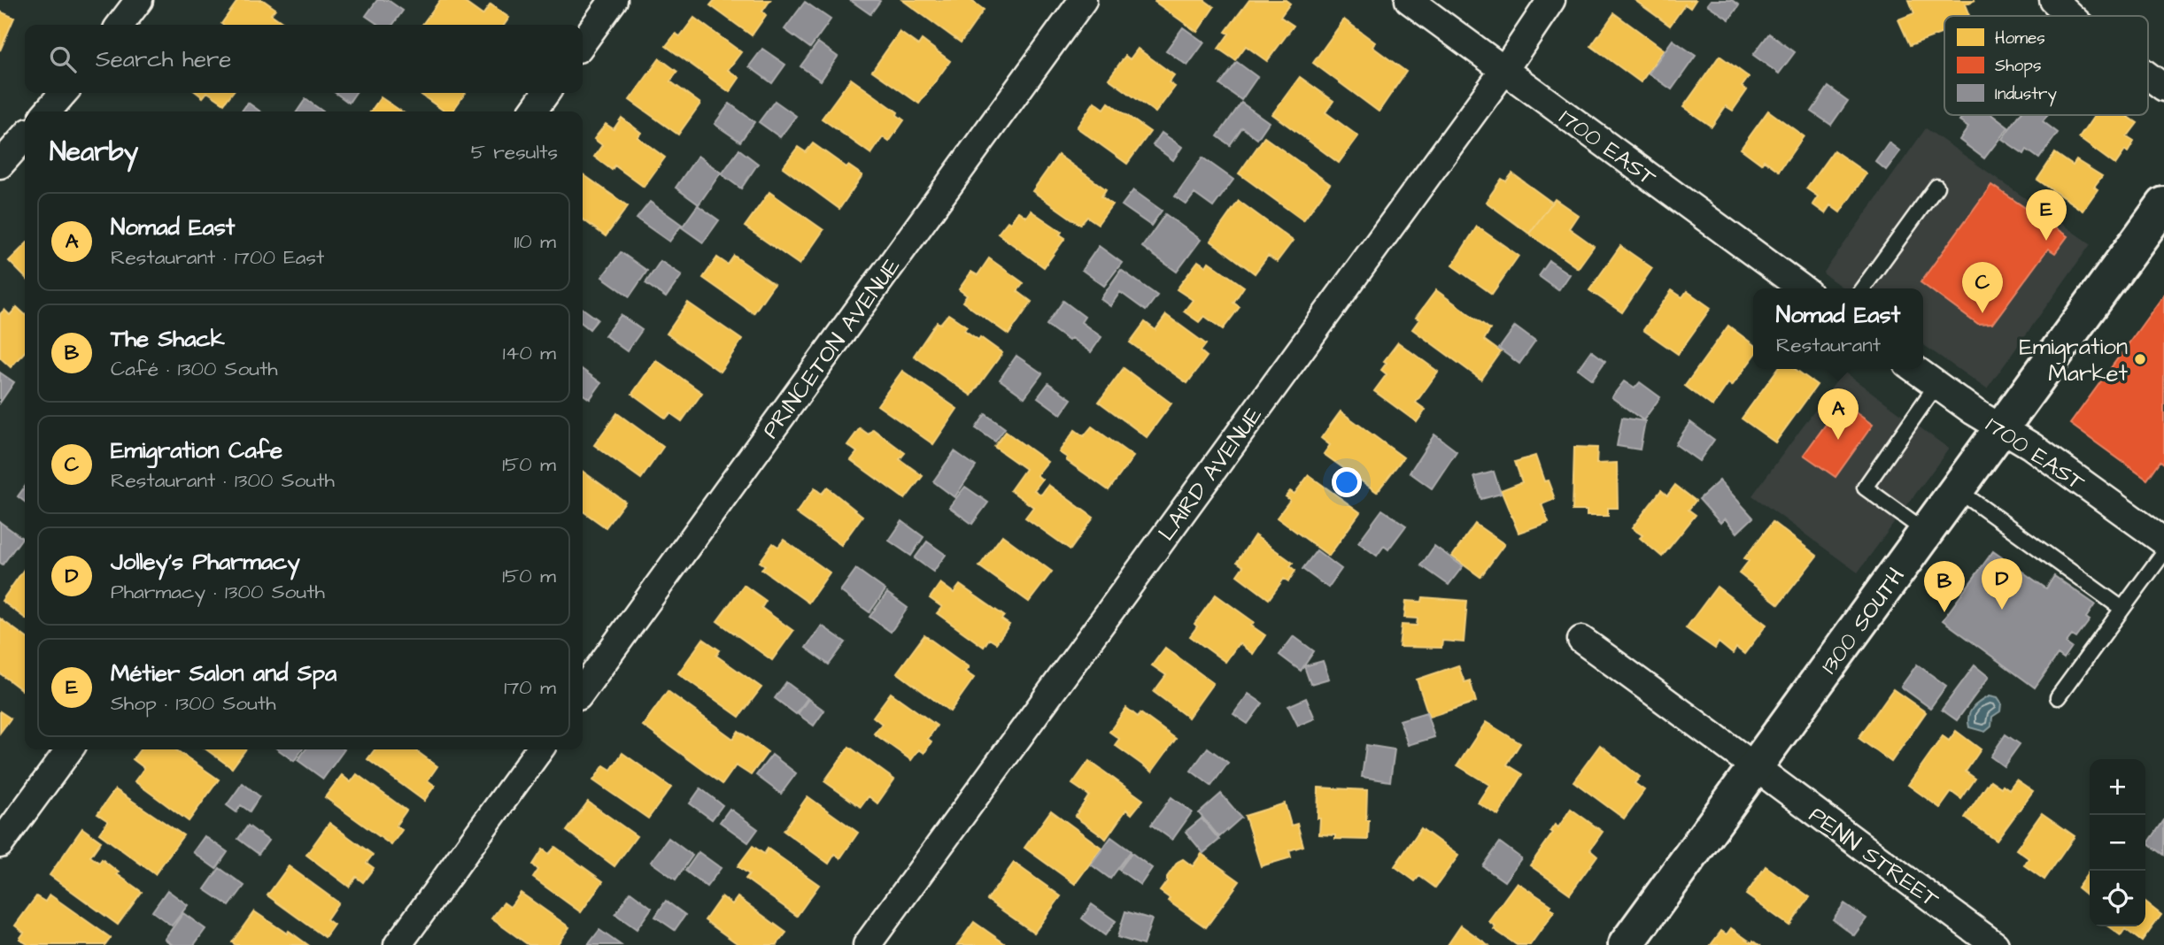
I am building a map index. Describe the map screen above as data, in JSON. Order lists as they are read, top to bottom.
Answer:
{
  "streets": {
    "street": [
      "1700 EAST",
      "PRINCETON AVENUE",
      "LAIRD AVENUE",
      "1300 SOUTH",
      "PENN STREET"
    ]
  },
  "crossings": [
    ["1700 EAST", "LAIRD AVENUE"],
    ["1700 EAST", "1300 SOUTH"],
    ["1300 SOUTH", "PENN STREET"]
  ],
  "places": ["Emigration Market"],
  "legend": ["Homes", "Shops", "Industry"],
  "page": {
    "search": "Search here",
    "heading": ["Nearby", "5 results"],
    "pins": [
      "E",
      "C",
      "A",
      "D",
      "B"
    ],
    "list": [
      {
        "mark": "A",
        "name": "Nomad East",
        "note": "Restaurant · 1700 East",
        "value": "110 m"
      },
      {
        "mark": "B",
        "name": "The Shack",
        "note": "Café · 1300 South",
        "value": "140 m"
      },
      {
        "mark": "C",
        "name": "Emigration Cafe",
        "note": "Restaurant · 1300 South",
        "value": "150 m"
      },
      {
        "mark": "D",
        "name": "Jolley's Pharmacy",
        "note": "Pharmacy · 1300 South",
        "value": "150 m"
      },
      {
        "mark": "E",
        "name": "Métier Salon and Spa",
        "note": "Shop · 1300 South",
        "value": "170 m"
      }
    ],
    "popup": ["Nomad East", "Restaurant"],
    "map_buttons": ["+", "−"]
  }
}
